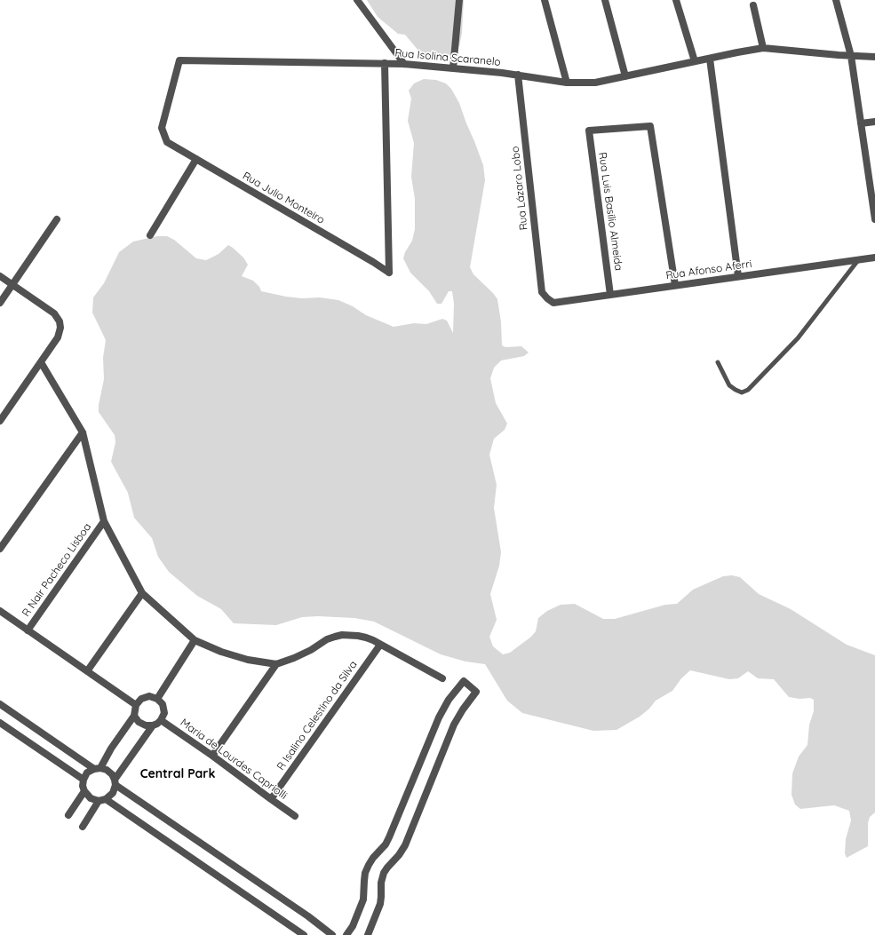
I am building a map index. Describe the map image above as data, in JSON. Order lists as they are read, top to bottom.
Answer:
{
  "streets": {
    "street": [
      "Rua Isolina Scaranelo",
      "Rua Lázaro Lobo",
      "Rua Julio Monteiro",
      "Rua Luis Basilio Almeida",
      "Rua Afonso Aferri",
      "R Nair Pacheco Lisboa",
      "R Isalino Celestino da Silva",
      "Maria de Lourdes Capriolli"
    ]
  },
  "crossings": [
    ["Rua Isolina Scaranelo", "Rua Lázaro Lobo"],
    ["Rua Isolina Scaranelo", "Rua Julio Monteiro"],
    ["Rua Lázaro Lobo", "Rua Afonso Aferri"],
    ["Rua Luis Basilio Almeida", "Rua Afonso Aferri"],
    ["R Isalino Celestino da Silva", "Maria de Lourdes Capriolli"]
  ],
  "districts": ["Central Park"]
}
